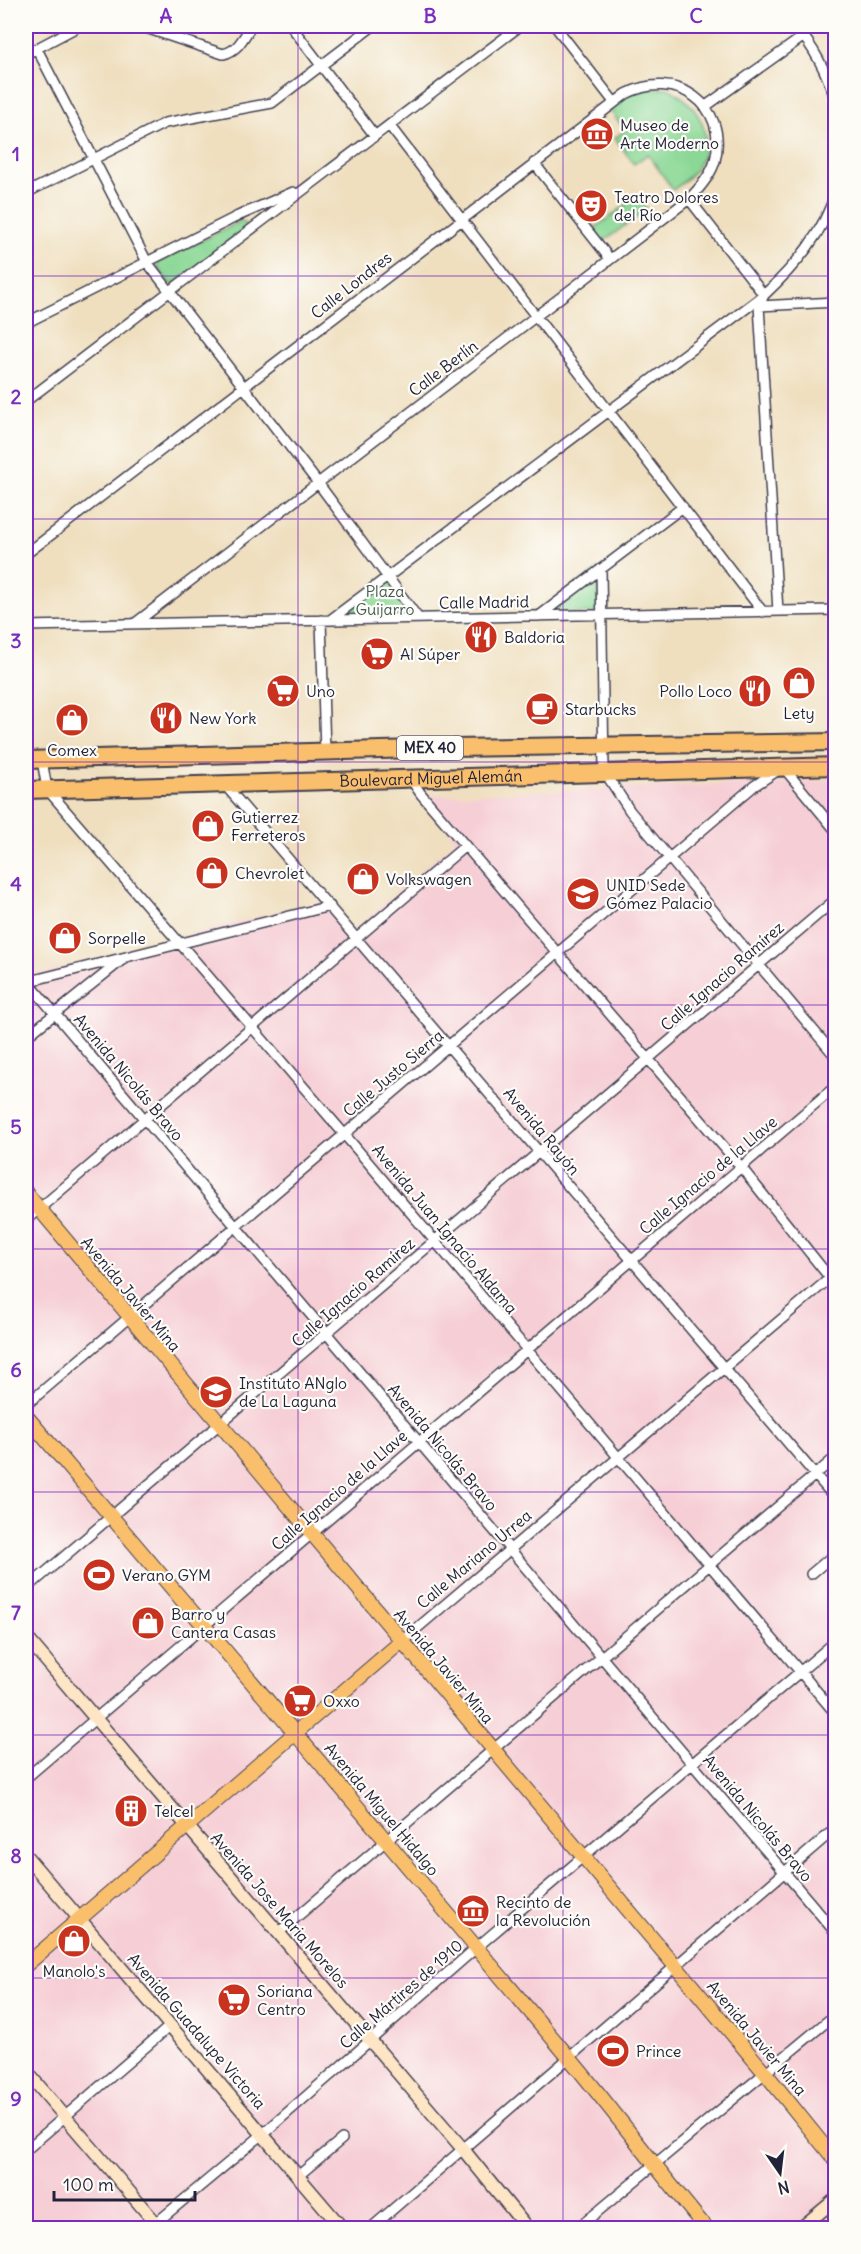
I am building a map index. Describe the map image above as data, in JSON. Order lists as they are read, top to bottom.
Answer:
{
  "streets": {
    "highway": ["MEX 40", "Boulevard Miguel Alemán"],
    "main road": ["Avenida Javier Mina", "Calle Mariano Urrea", "Avenida Miguel Hidalgo"],
    "street": [
      "Calle Londres",
      "Calle Berlín",
      "Calle Madrid",
      "Calle Ignacio Ramírez",
      "Calle Justo Sierra",
      "Avenida Nicolás Bravo",
      "Avenida Rayón",
      "Calle Ignacio de la Llave",
      "Avenida Juan Ignacio Aldama",
      "Avenida Jose Maria Morelos",
      "Calle Mártires de 1910",
      "Avenida Guadalupe Victoria"
    ]
  },
  "crossings": [
    ["Calle Londres", "Calle Berlín"],
    ["Calle Berlín", "Calle Madrid"],
    ["Boulevard Miguel Alemán", "Calle Justo Sierra"],
    ["Boulevard Miguel Alemán", "Avenida Rayón"],
    ["Boulevard Miguel Alemán", "Avenida Juan Ignacio Aldama"],
    ["Calle Ignacio Ramírez", "Avenida Nicolás Bravo"],
    ["Calle Ignacio Ramírez", "Avenida Rayón"],
    ["Calle Ignacio Ramírez", "Avenida Juan Ignacio Aldama"],
    ["Calle Ignacio Ramírez", "Avenida Javier Mina"],
    ["Calle Ignacio Ramírez", "Avenida Miguel Hidalgo"],
    ["Calle Justo Sierra", "Avenida Nicolás Bravo"],
    ["Calle Justo Sierra", "Avenida Rayón"],
    ["Calle Justo Sierra", "Avenida Juan Ignacio Aldama"],
    ["Calle Justo Sierra", "Avenida Javier Mina"],
    ["Avenida Nicolás Bravo", "Calle Ignacio de la Llave"],
    ["Avenida Nicolás Bravo", "Calle Mariano Urrea"],
    ["Avenida Nicolás Bravo", "Calle Mártires de 1910"],
    ["Avenida Rayón", "Calle Ignacio de la Llave"],
    ["Avenida Rayón", "Calle Mariano Urrea"],
    ["Calle Ignacio de la Llave", "Avenida Juan Ignacio Aldama"],
    ["Calle Ignacio de la Llave", "Avenida Javier Mina"],
    ["Calle Ignacio de la Llave", "Avenida Miguel Hidalgo"],
    ["Calle Ignacio de la Llave", "Avenida Jose Maria Morelos"],
    ["Avenida Juan Ignacio Aldama", "Calle Mariano Urrea"],
    ["Avenida Juan Ignacio Aldama", "Calle Mártires de 1910"],
    ["Avenida Javier Mina", "Calle Mariano Urrea"],
    ["Avenida Javier Mina", "Calle Mártires de 1910"],
    ["Calle Mariano Urrea", "Avenida Miguel Hidalgo"],
    ["Calle Mariano Urrea", "Avenida Jose Maria Morelos"],
    ["Calle Mariano Urrea", "Avenida Guadalupe Victoria"],
    ["Avenida Miguel Hidalgo", "Calle Mártires de 1910"],
    ["Avenida Jose Maria Morelos", "Calle Mártires de 1910"],
    ["Calle Mártires de 1910", "Avenida Guadalupe Victoria"]
  ],
  "parks": ["Plaza Guijarro"],
  "places": {
    "museum": ["Museo de Arte Moderno", "Recinto de la Revolución"],
    "theatre": ["Teatro Dolores del Río"],
    "restaurant": ["Baldoria", "Pollo Loco", "New York"],
    "supermarket": [
      "Al Súper",
      "Uno",
      "Oxxo",
      "Soriana Centro"
    ],
    "shop": [
      "Lety",
      "Comex",
      "Gutierrez Ferreteros",
      "Chevrolet",
      "Volkswagen",
      "Sorpelle",
      "Barro y Cantera Casas",
      "Manolo's"
    ],
    "cafe": ["Starbucks"],
    "school or university": ["UNID Sede Gómez Palacio", "Instituto ANglo de La Laguna"],
    "sports": ["Verano GYM", "Prince"],
    "building": ["Telcel"]
  },
  "scale_bar": "100 m",
  "north": "bottom",
  "grid": {
    "columns": ["A", "B", "C"],
    "rows": [
      "1",
      "2",
      "3",
      "4",
      "5",
      "6",
      "7",
      "8",
      "9"
    ]
  }
}
